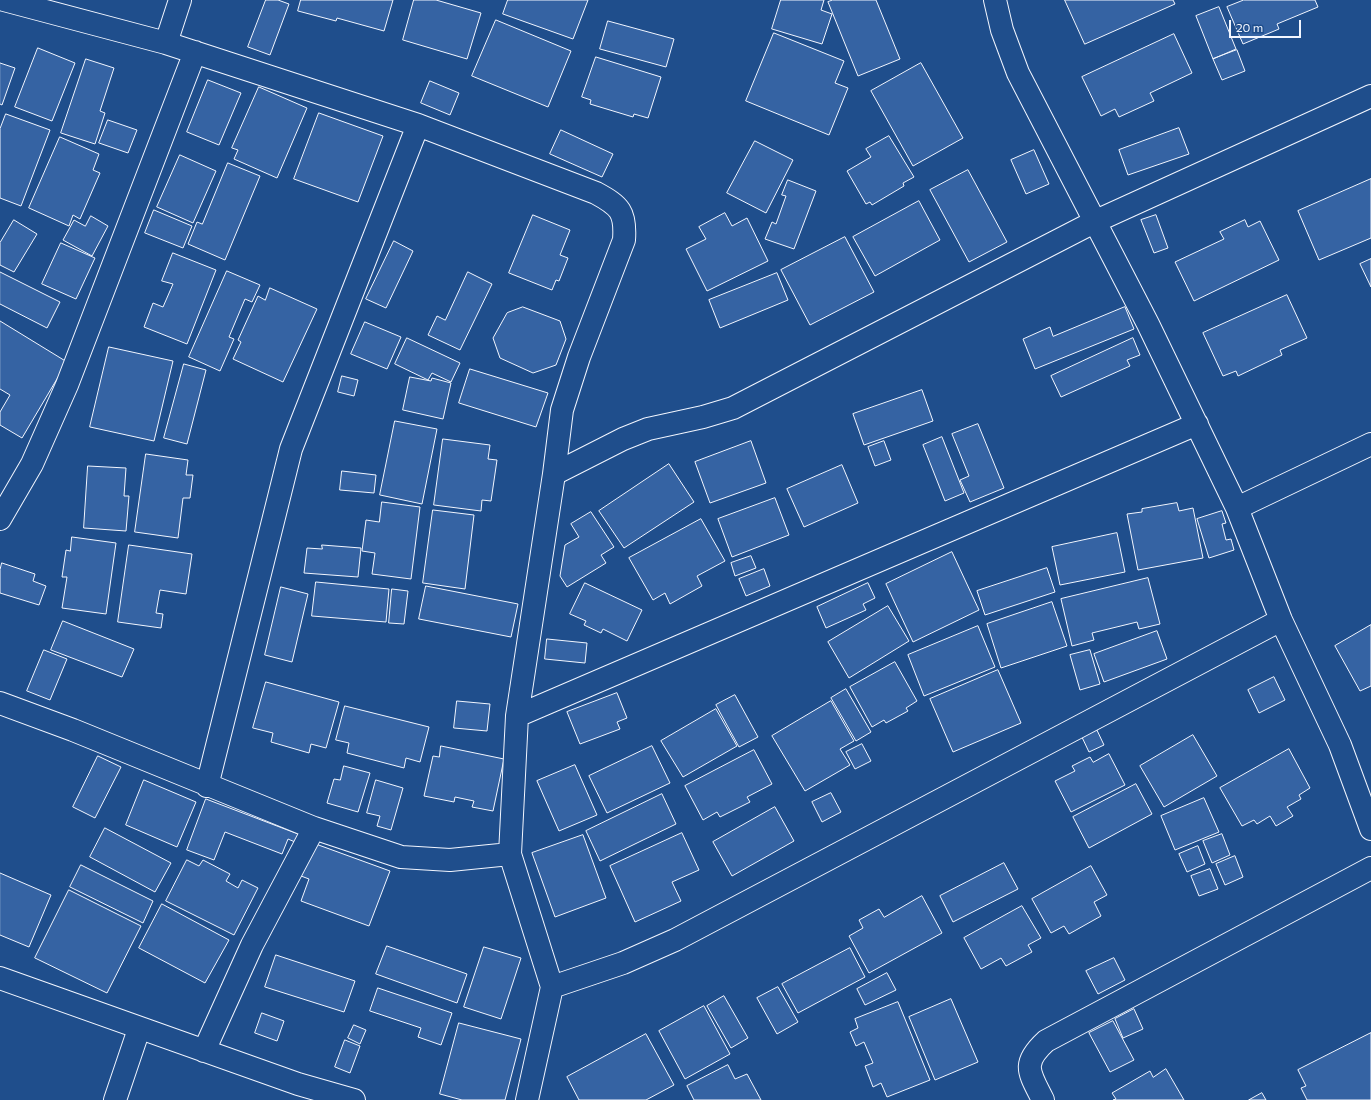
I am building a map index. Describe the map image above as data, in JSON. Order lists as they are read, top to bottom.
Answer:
{
  "scale_bar": "20 m"
}
